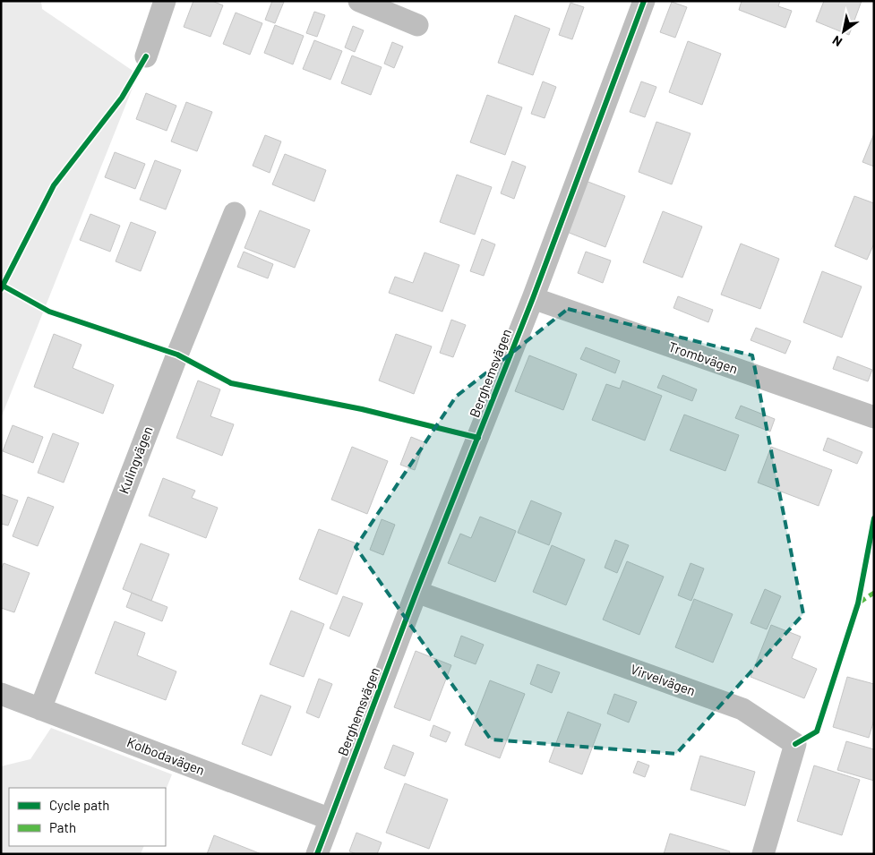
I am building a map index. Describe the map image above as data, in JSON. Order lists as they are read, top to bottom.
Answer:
{
  "streets": {
    "street": [
      "Trombvägen",
      "Berghemsvägen",
      "Kulingvägen",
      "Virvelvägen",
      "Kolbodavägen"
    ]
  },
  "crossings": [
    ["Trombvägen", "Berghemsvägen"],
    ["Berghemsvägen", "Virvelvägen"],
    ["Berghemsvägen", "Kolbodavägen"],
    ["Kulingvägen", "Kolbodavägen"]
  ],
  "legend": ["Cycle path", "Path"],
  "north": "bottom left"
}
